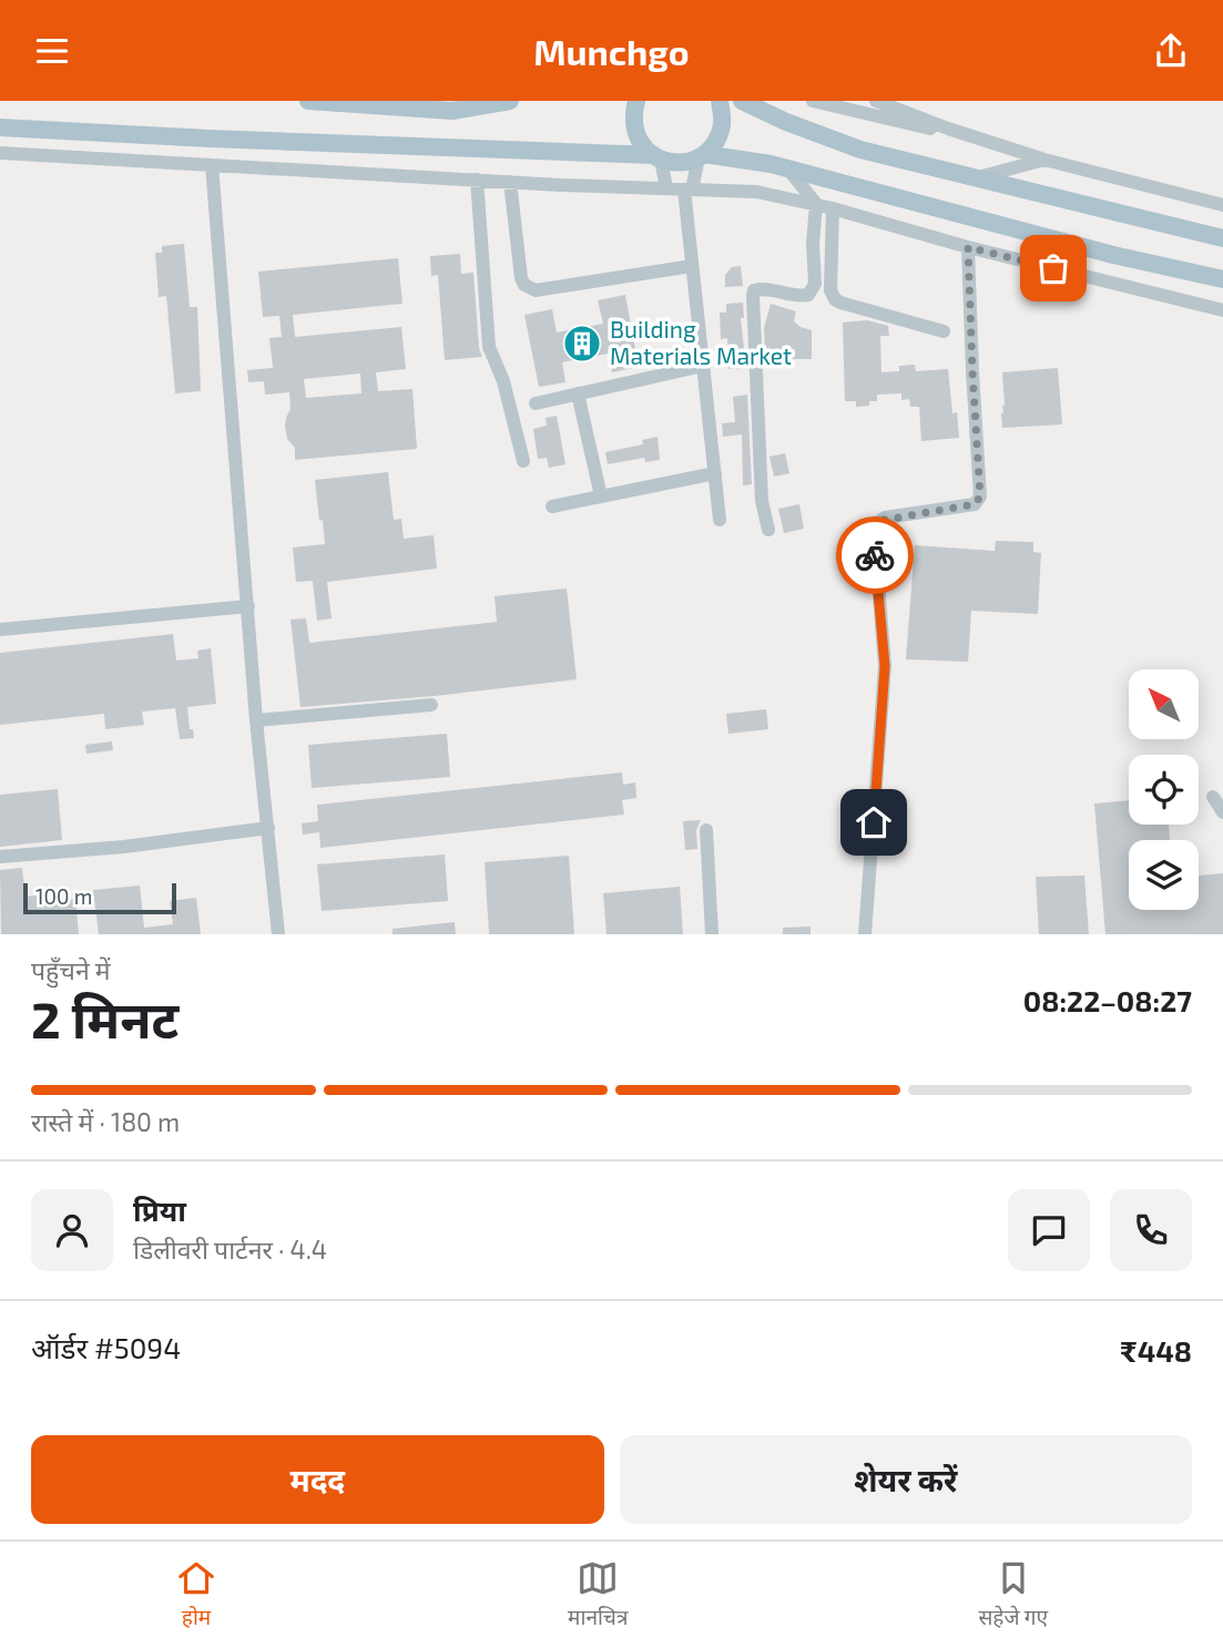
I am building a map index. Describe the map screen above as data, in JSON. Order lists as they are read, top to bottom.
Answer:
{
  "places": {
    "building": ["Building Materials Market"]
  },
  "scale_bar": "100 m",
  "north": "top left",
  "page": {
    "header": "Munchgo",
    "scale": "100 m",
    "heading": ["2 मिनट", "पहुँचने में", "08:22–08:27"],
    "panel": [
      "प्रिया",
      "डिलीवरी पार्टनर · 4.4",
      "ऑर्डर #5094",
      "₹448"
    ],
    "bar": "रास्ते में · 180 m",
    "buttons": ["मदद", "शेयर करें"],
    "tabs": ["होम", "मानचित्र", "सहेजे गए"]
  }
}
